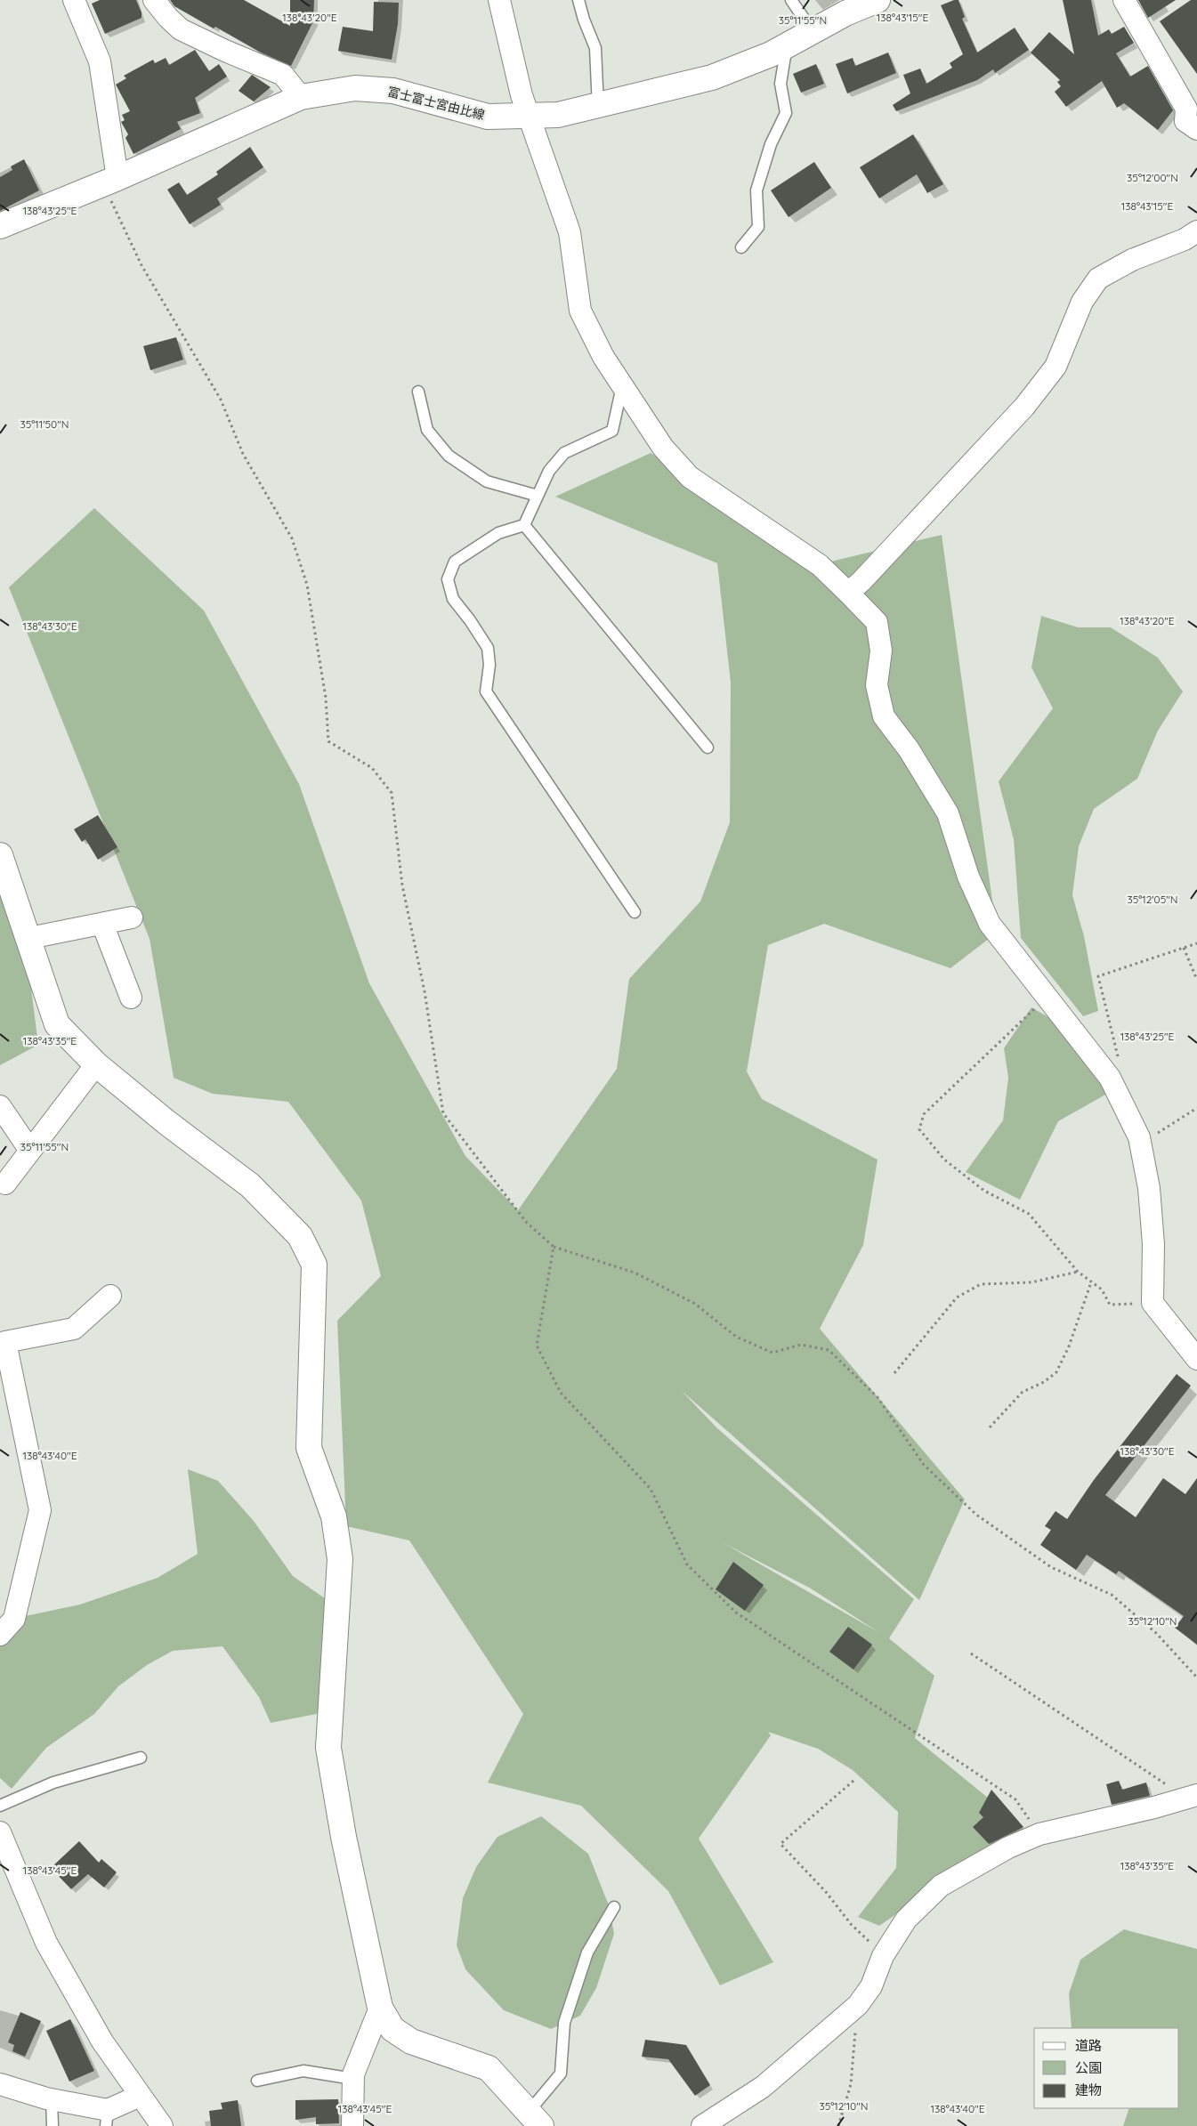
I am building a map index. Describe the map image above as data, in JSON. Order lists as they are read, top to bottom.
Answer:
{
  "streets": {
    "street": ["富士富士宮由比線"]
  },
  "legend": ["道路", "公園", "建物"],
  "coordinates": [
    "138°43'20\"E",
    "138°43'15\"E",
    "35°11'55\"N",
    "35°12'00\"N",
    "138°43'25\"E",
    "35°11'50\"N",
    "138°43'30\"E",
    "35°12'05\"N",
    "138°43'35\"E",
    "138°43'40\"E",
    "35°12'10\"N",
    "138°43'45\"E"
  ]
}
